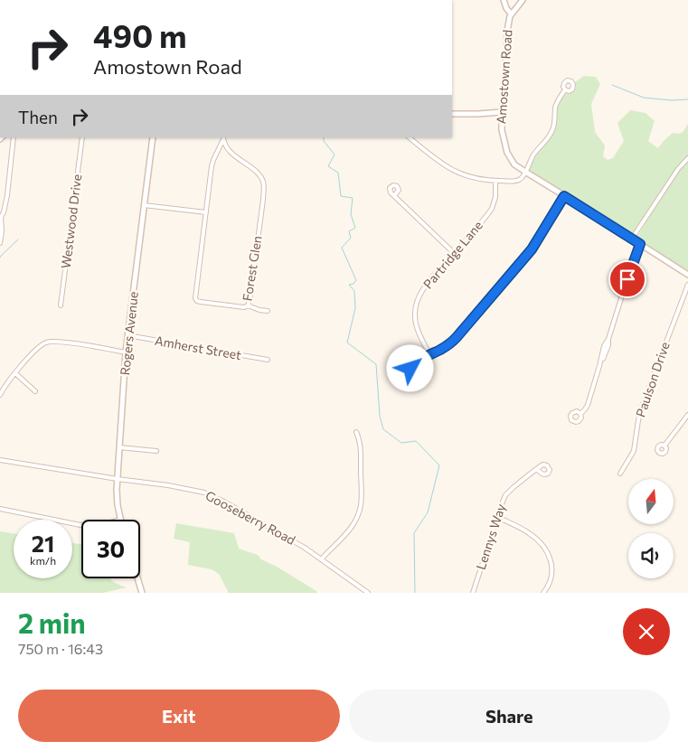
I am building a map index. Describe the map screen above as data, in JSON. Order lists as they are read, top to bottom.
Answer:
{
  "streets": {
    "main road": ["Amostown Road", "Rogers Avenue"],
    "street": [
      "Westwood Drive",
      "Partridge Lane",
      "Forest Glen",
      "Amherst Street",
      "Paulson Drive",
      "Gooseberry Road",
      "Lennys Way"
    ]
  },
  "crossings": [
    ["Rogers Avenue", "Amherst Street"],
    ["Rogers Avenue", "Gooseberry Road"]
  ],
  "north": "top",
  "page": {
    "turn": ["490 m", "Amostown Road"],
    "then": "Then",
    "speed": "21 km/h",
    "limit": "30",
    "heading": ["2 min", "750 m · 16:43"],
    "buttons": ["Exit", "Share"]
  }
}
